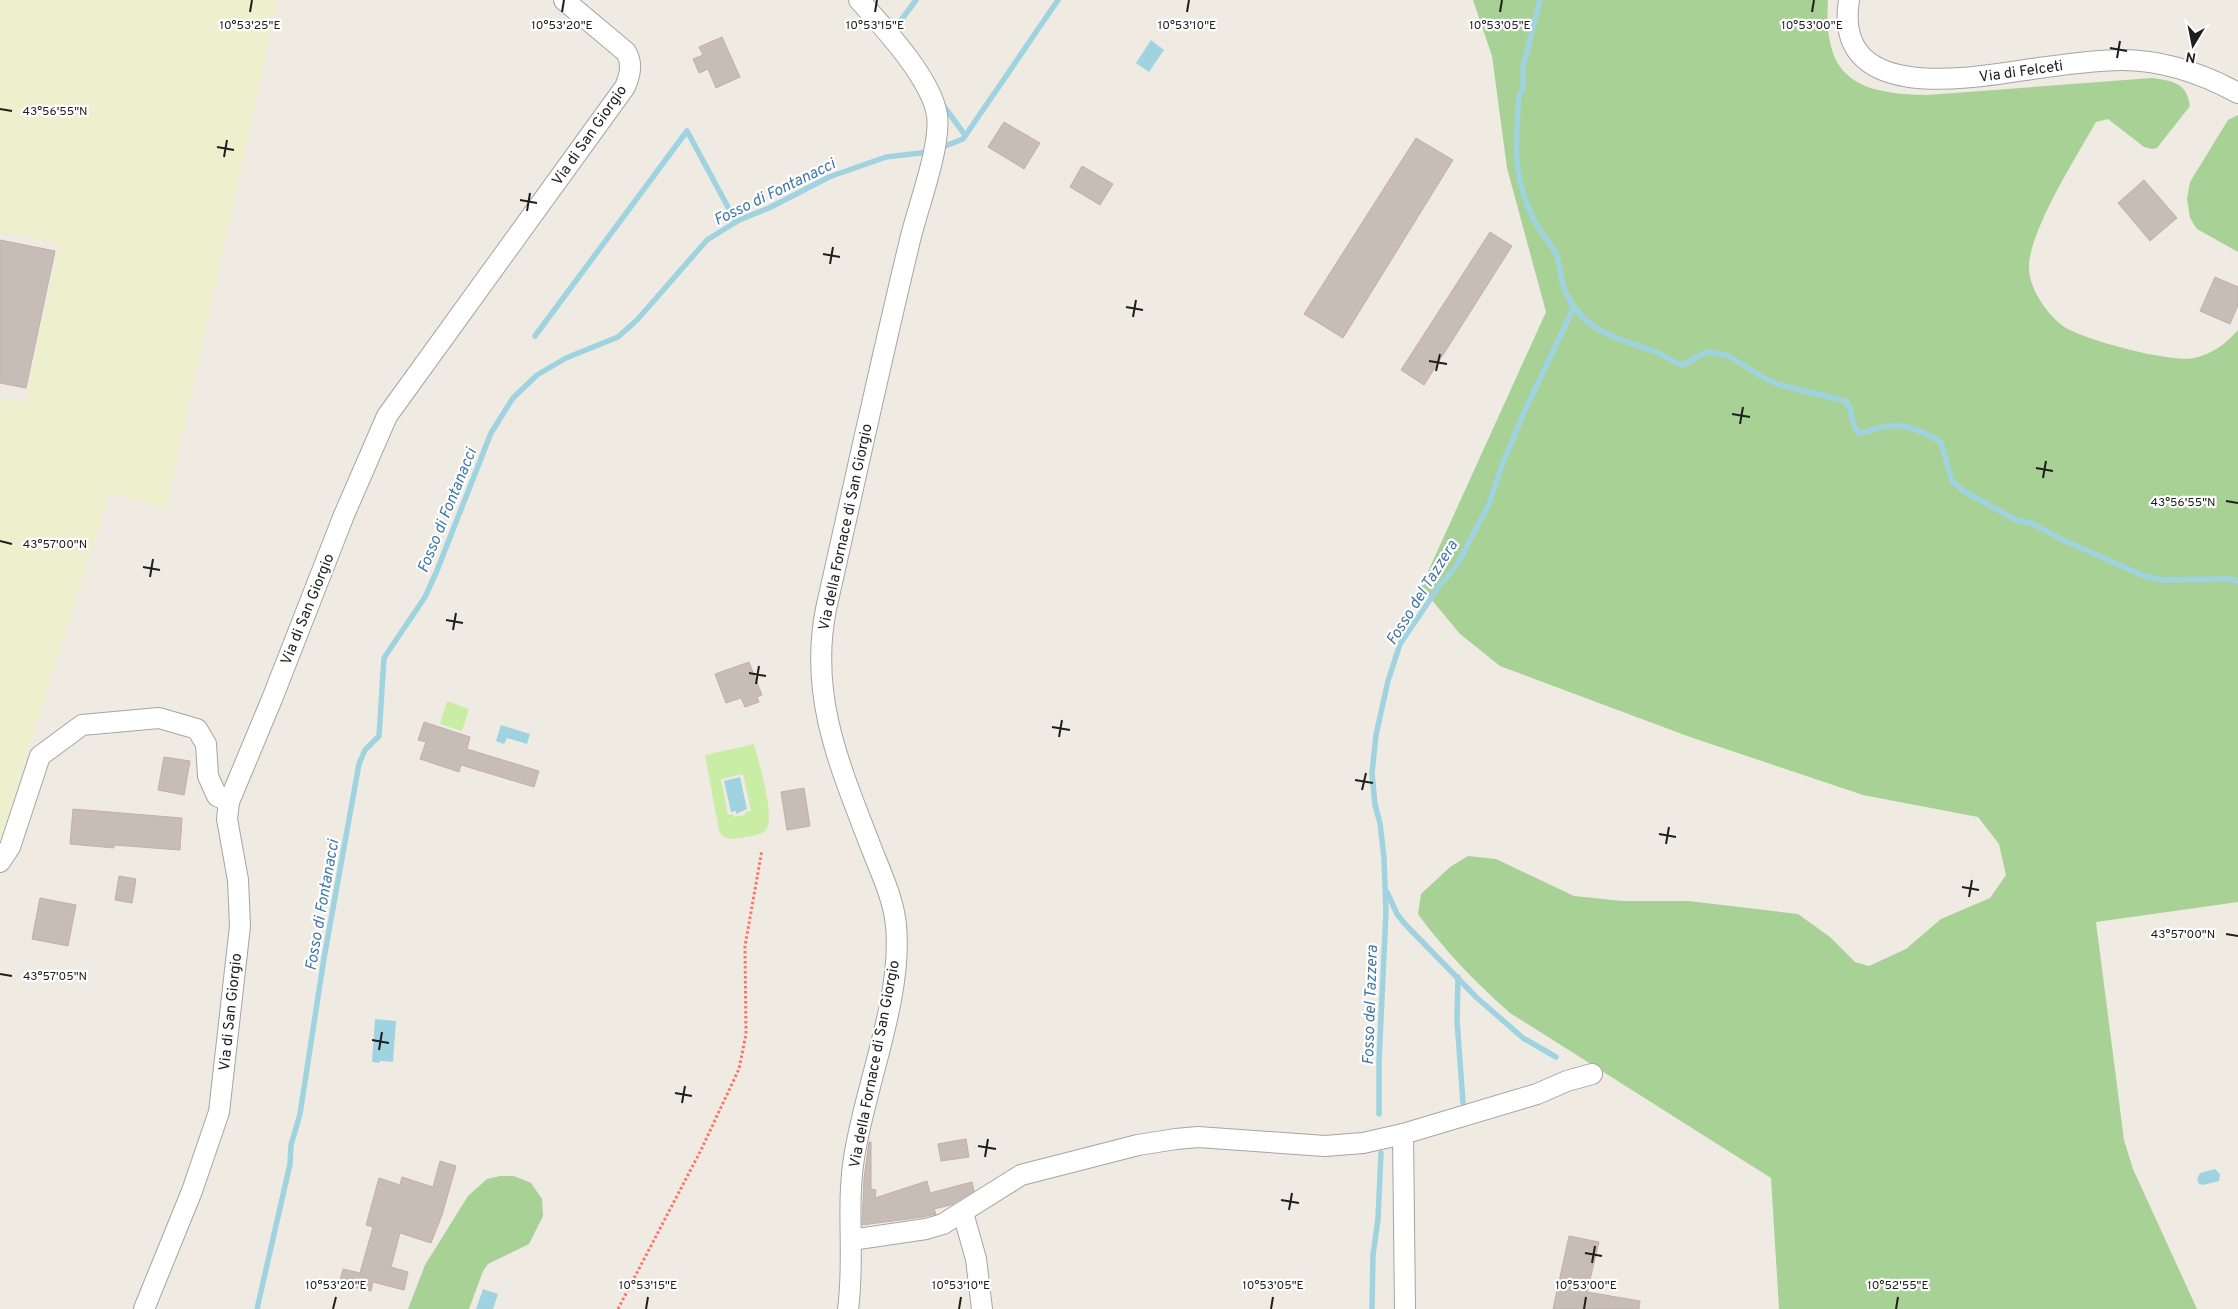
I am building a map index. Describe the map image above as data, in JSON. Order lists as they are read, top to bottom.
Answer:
{
  "streets": {
    "street": ["Via di Felceti", "Via di San Giorgio", "Via della Fornace di San Giorgio"]
  },
  "water": ["Fosso di Fontanacci", "Fosso del Tazzera"],
  "north": "bottom",
  "coordinates": [
    "10°53'25\"E",
    "10°53'20\"E",
    "10°53'15\"E",
    "10°53'10\"E",
    "10°53'05\"E",
    "10°53'00\"E",
    "43°56'55\"N",
    "43°57'00\"N",
    "43°57'05\"N",
    "10°52'55\"E"
  ]
}
